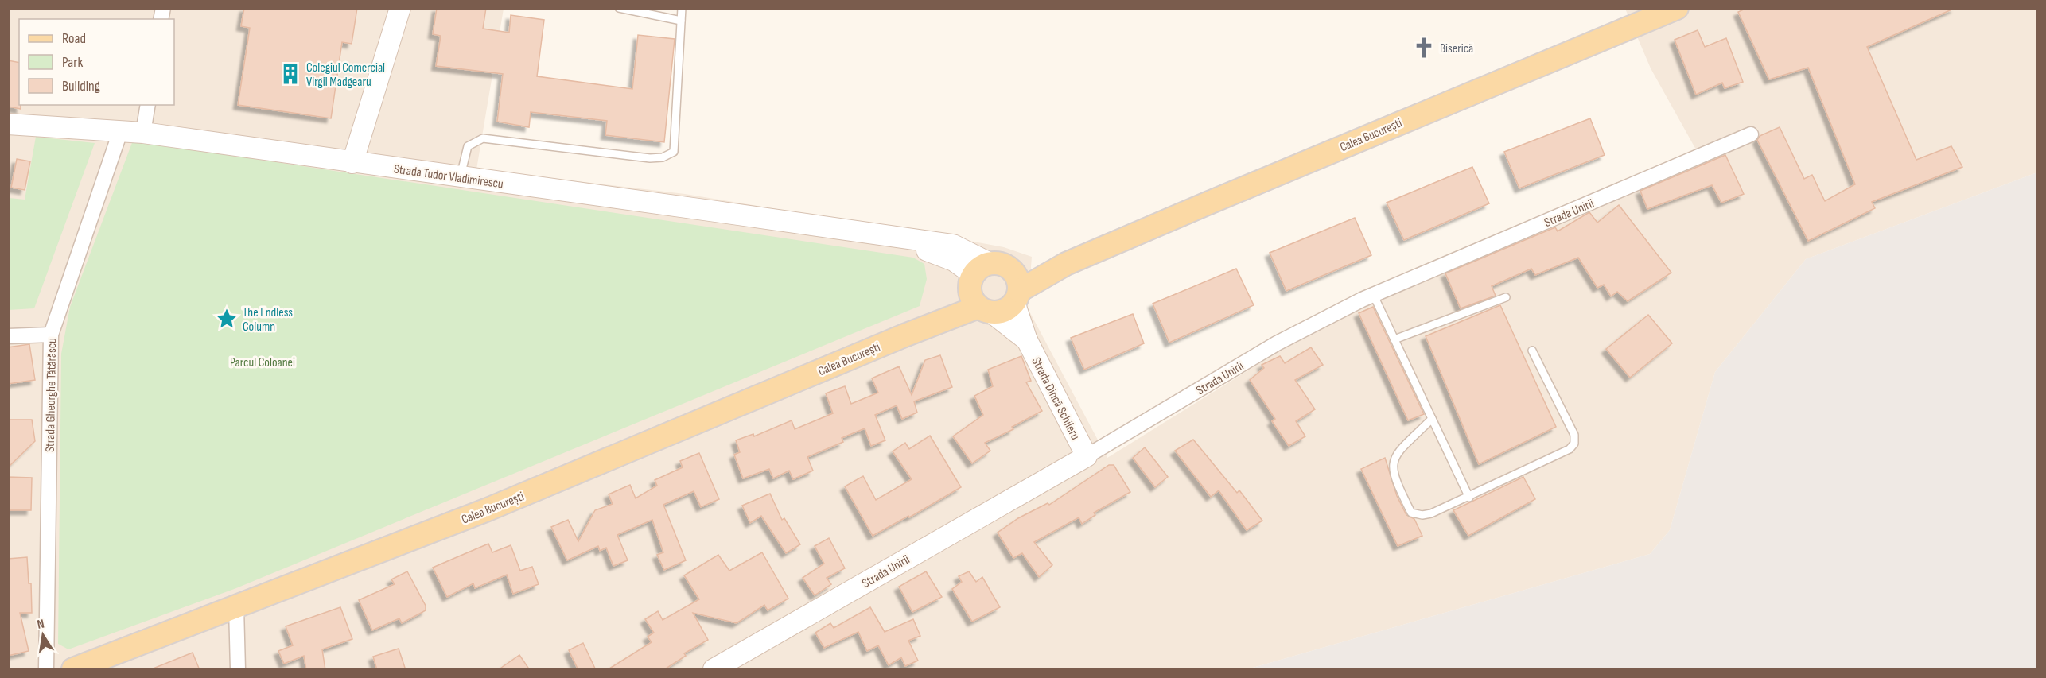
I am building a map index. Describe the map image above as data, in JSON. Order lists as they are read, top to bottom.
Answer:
{
  "streets": {
    "main road": [
      "Calea București",
      "Strada Tudor Vladimirescu",
      "Strada Unirii",
      "Strada Dincă Schileru"
    ],
    "street": ["Strada Gheorghe Tătărăscu"]
  },
  "crossings": [
    ["Calea București", "Strada Tudor Vladimirescu"],
    ["Calea București", "Strada Dincă Schileru"],
    ["Strada Tudor Vladimirescu", "Strada Gheorghe Tătărăscu"],
    ["Strada Tudor Vladimirescu", "Strada Dincă Schileru"],
    ["Strada Unirii", "Strada Dincă Schileru"]
  ],
  "parks": ["Parcul Coloanei"],
  "places": {
    "church": ["Biserică"],
    "building": ["Colegiul Comercial Virgil Madgearu"],
    "place": ["The Endless Column"]
  },
  "legend": ["Road", "Park", "Building"],
  "north": "top"
}
